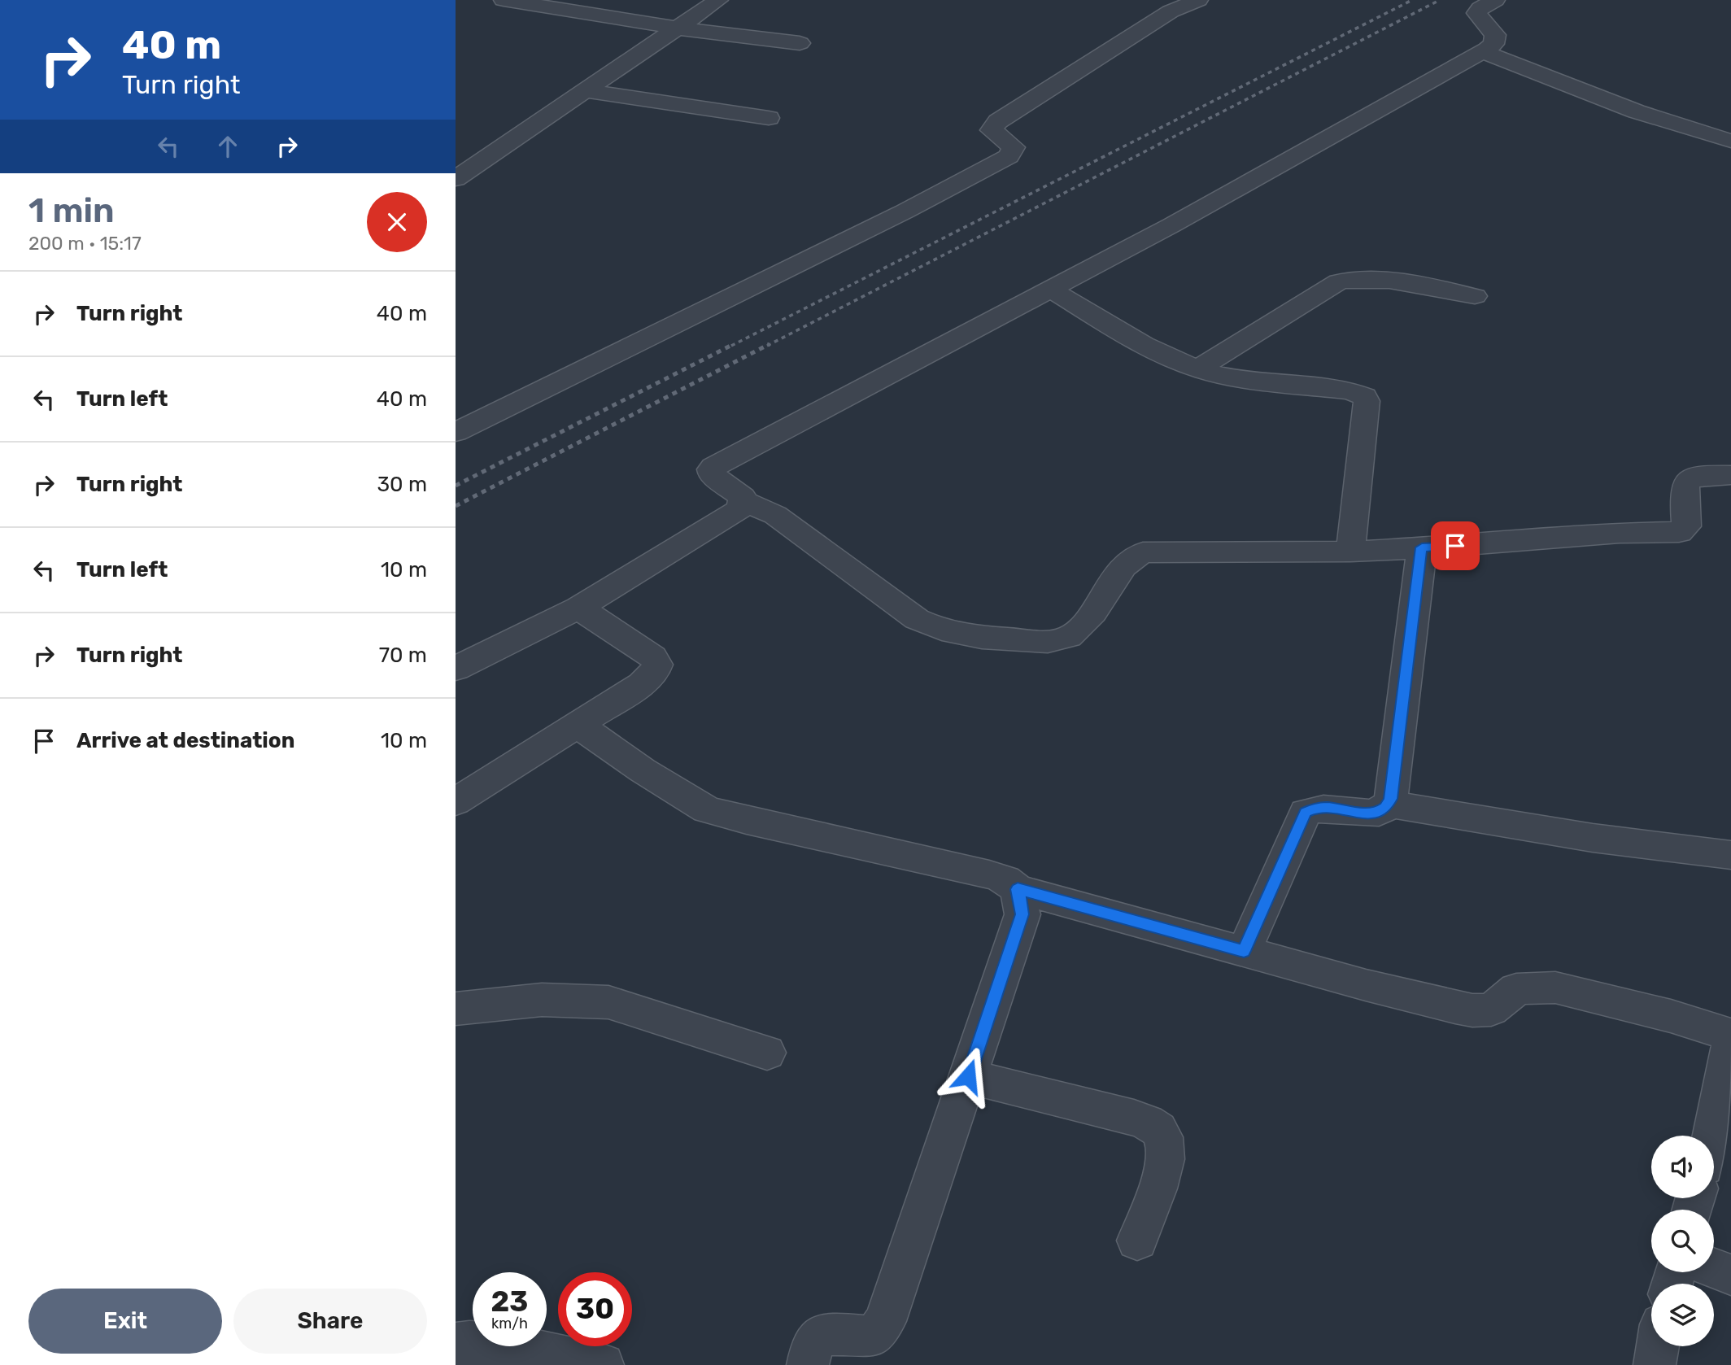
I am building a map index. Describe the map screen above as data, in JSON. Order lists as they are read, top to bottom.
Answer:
{
  "page": {
    "turn": ["40 m", "Turn right"],
    "heading": ["1 min", "200 m · 15:17"],
    "list": [
      {
        "name": "Turn right",
        "value": "40 m"
      },
      {
        "name": "Turn left",
        "value": "40 m"
      },
      {
        "name": "Turn right",
        "value": "30 m"
      },
      {
        "name": "Turn left",
        "value": "10 m"
      },
      {
        "name": "Turn right",
        "value": "70 m"
      },
      {
        "name": "Arrive at destination",
        "value": "10 m"
      }
    ],
    "speed": "23 km/h",
    "limit": "30",
    "buttons": ["Exit", "Share"]
  }
}
